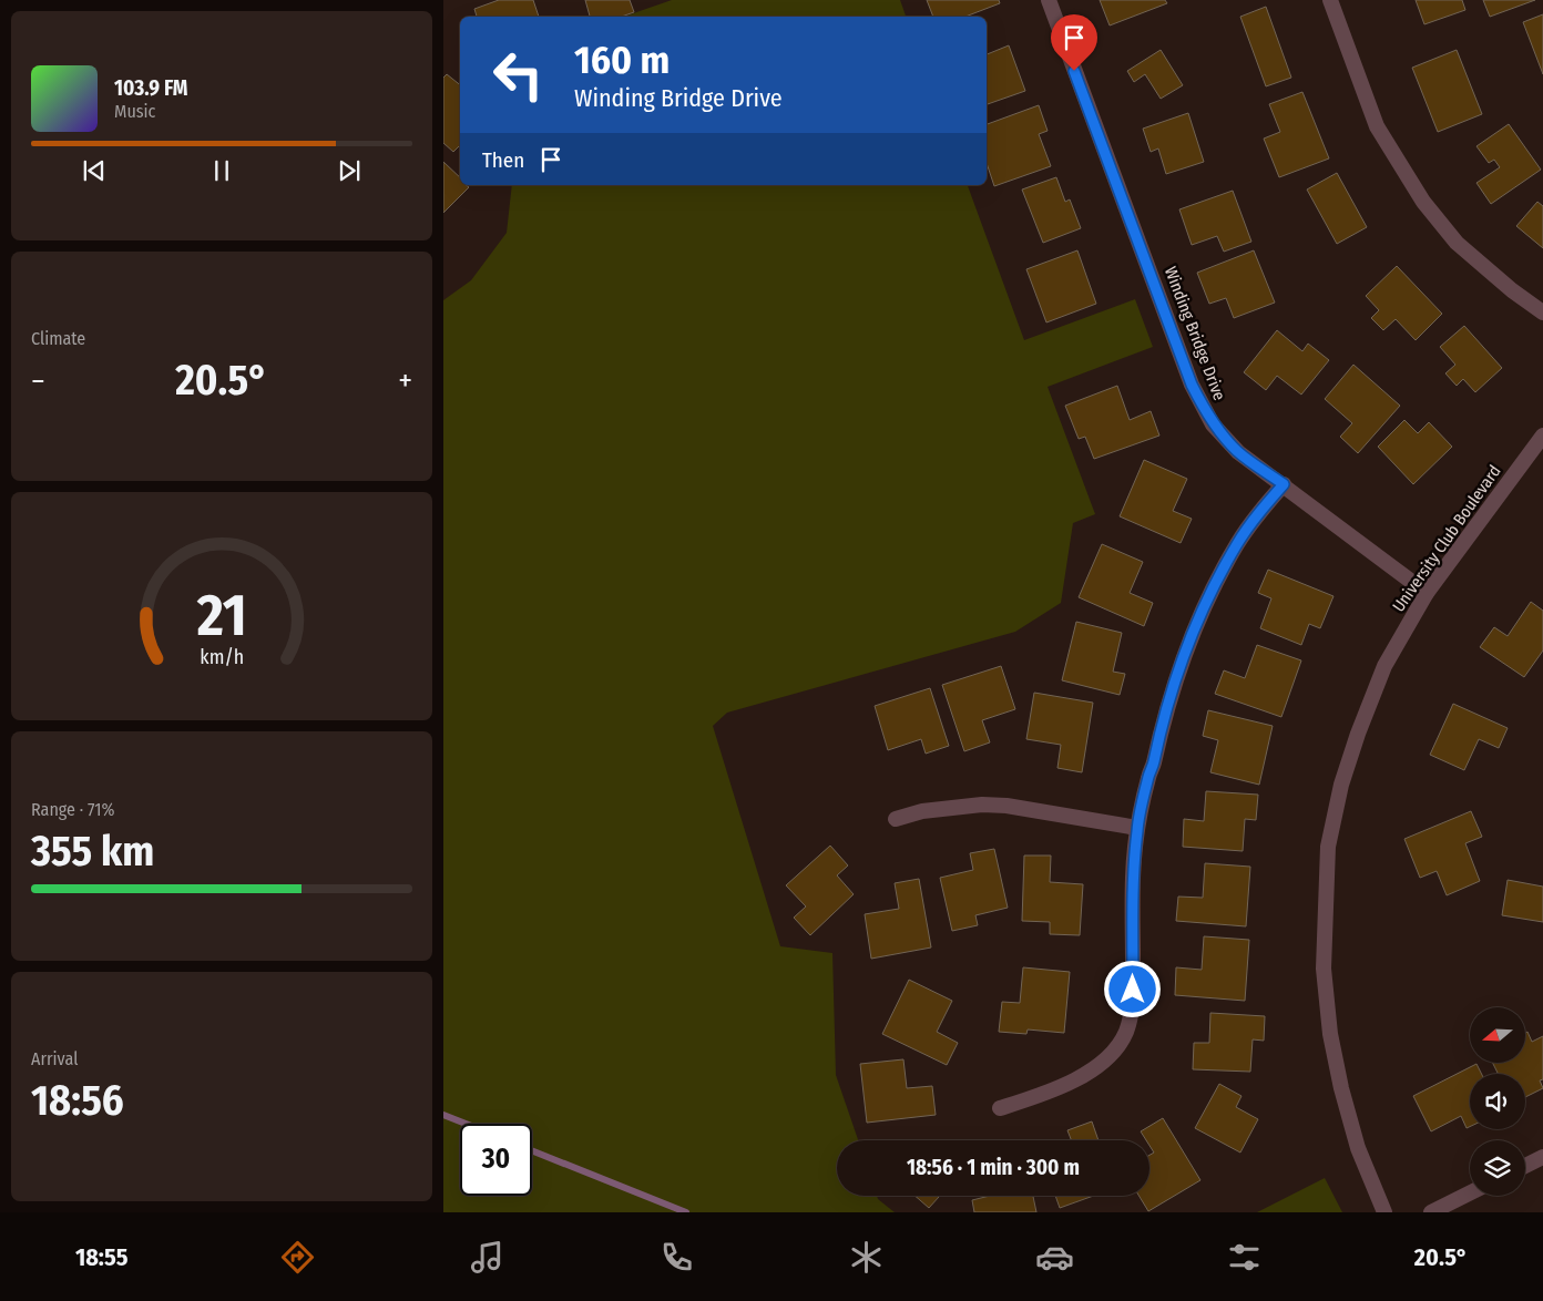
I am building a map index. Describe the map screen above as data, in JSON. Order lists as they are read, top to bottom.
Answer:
{
  "streets": {
    "street": ["Winding Bridge Drive", "University Club Boulevard"]
  },
  "crossings": [
    ["Winding Bridge Drive", "University Club Boulevard"]
  ],
  "north": "left",
  "page": {
    "turn": ["160 m", "Winding Bridge Drive"],
    "song": ["103.9 FM", "Music"],
    "then": "Then",
    "tile": [
      "Climate",
      ["Range · 71%", "355 km"],
      ["Arrival", "18:56"]
    ],
    "heat": ["−", "20.5°", "+"],
    "limit": "30",
    "trip": "18:56 · 1 min · 300 m",
    "tabs": ["18:55", "20.5°"],
    "gauge": ["21", "km/h"]
  }
}
